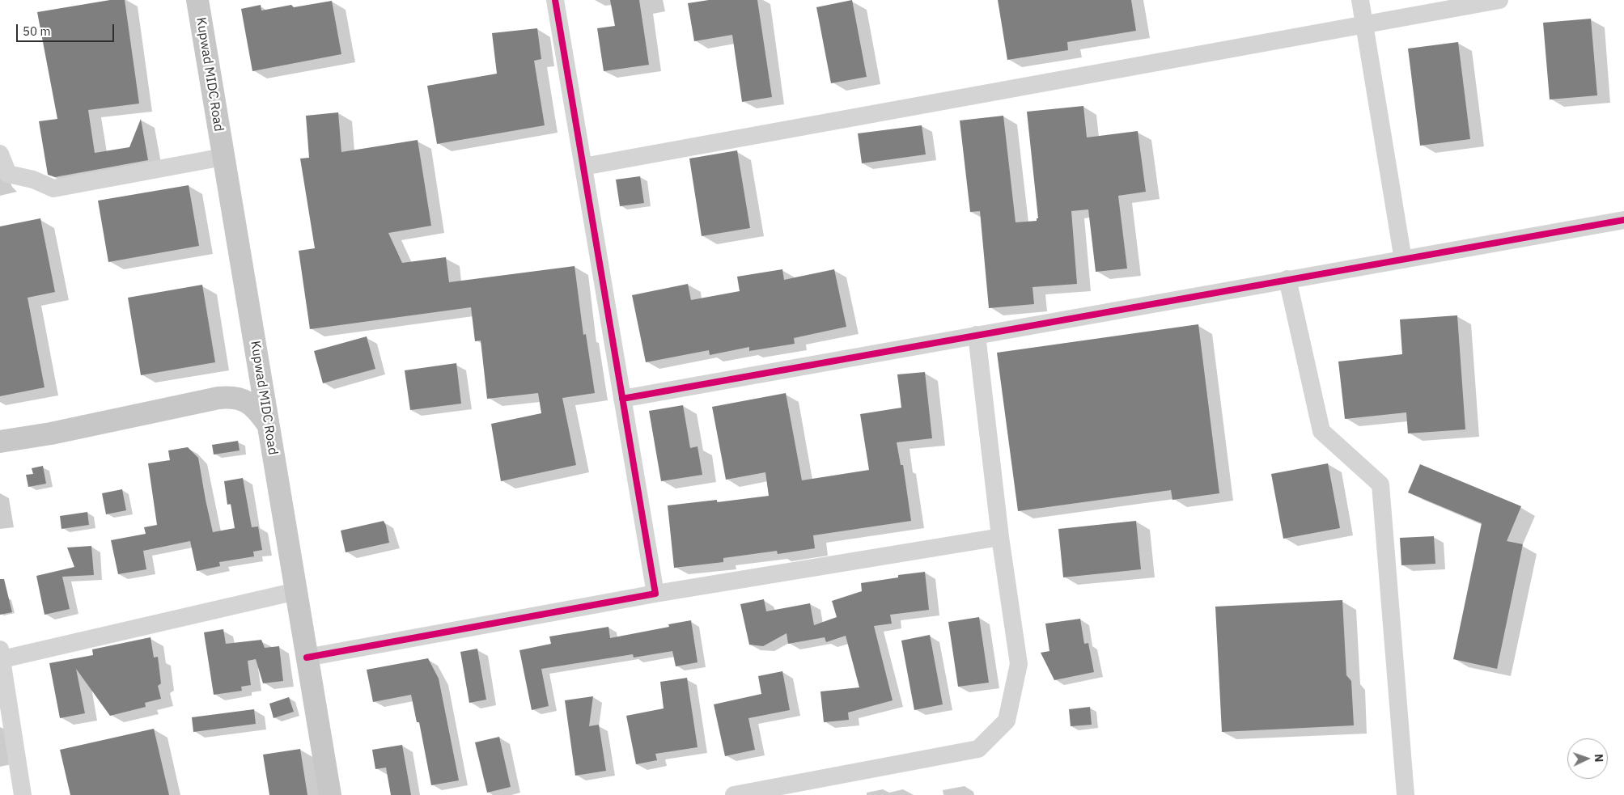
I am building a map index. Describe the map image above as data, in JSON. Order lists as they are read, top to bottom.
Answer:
{
  "streets": {
    "main road": ["Kupwad MIDC Road"]
  },
  "scale_bar": "50 m",
  "north": "right"
}
